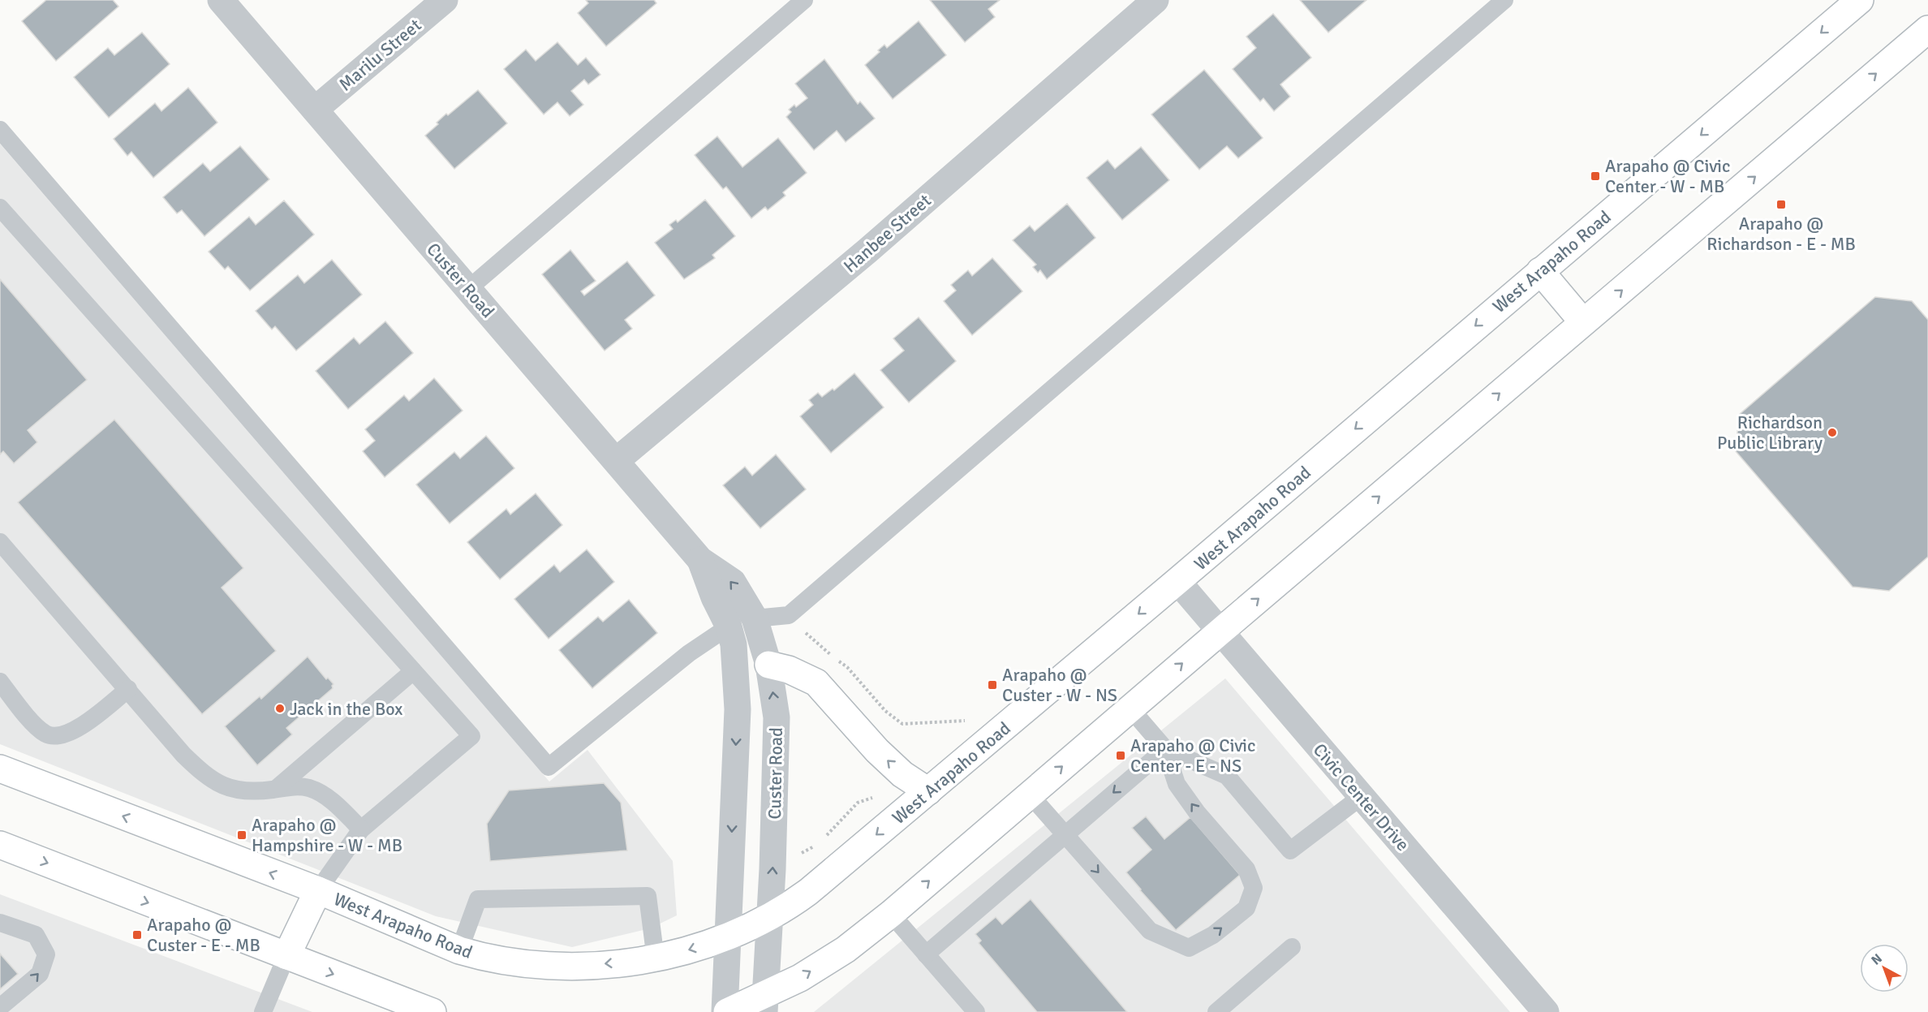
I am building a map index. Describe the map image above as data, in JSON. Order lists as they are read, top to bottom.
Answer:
{
  "streets": {
    "main road": ["West Arapaho Road"],
    "street": [
      "Marilu Street",
      "Hanbee Street",
      "Custer Road",
      "Civic Center Drive"
    ]
  },
  "crossings": [
    ["Marilu Street", "Custer Road"],
    ["Hanbee Street", "Custer Road"],
    ["West Arapaho Road", "Custer Road"],
    ["West Arapaho Road", "Civic Center Drive"]
  ],
  "places": {
    "transit": [
      "Arapaho @ Civic Center - W - MB",
      "Arapaho @ Richardson - E - MB",
      "Arapaho @ Custer - W - NS",
      "Arapaho @ Civic Center - E - NS",
      "Arapaho @ Hampshire - W - MB",
      "Arapaho @ Custer - E - MB"
    ],
    "other": ["Richardson Public Library", "Jack in the Box"]
  },
  "north": "top left"
}
